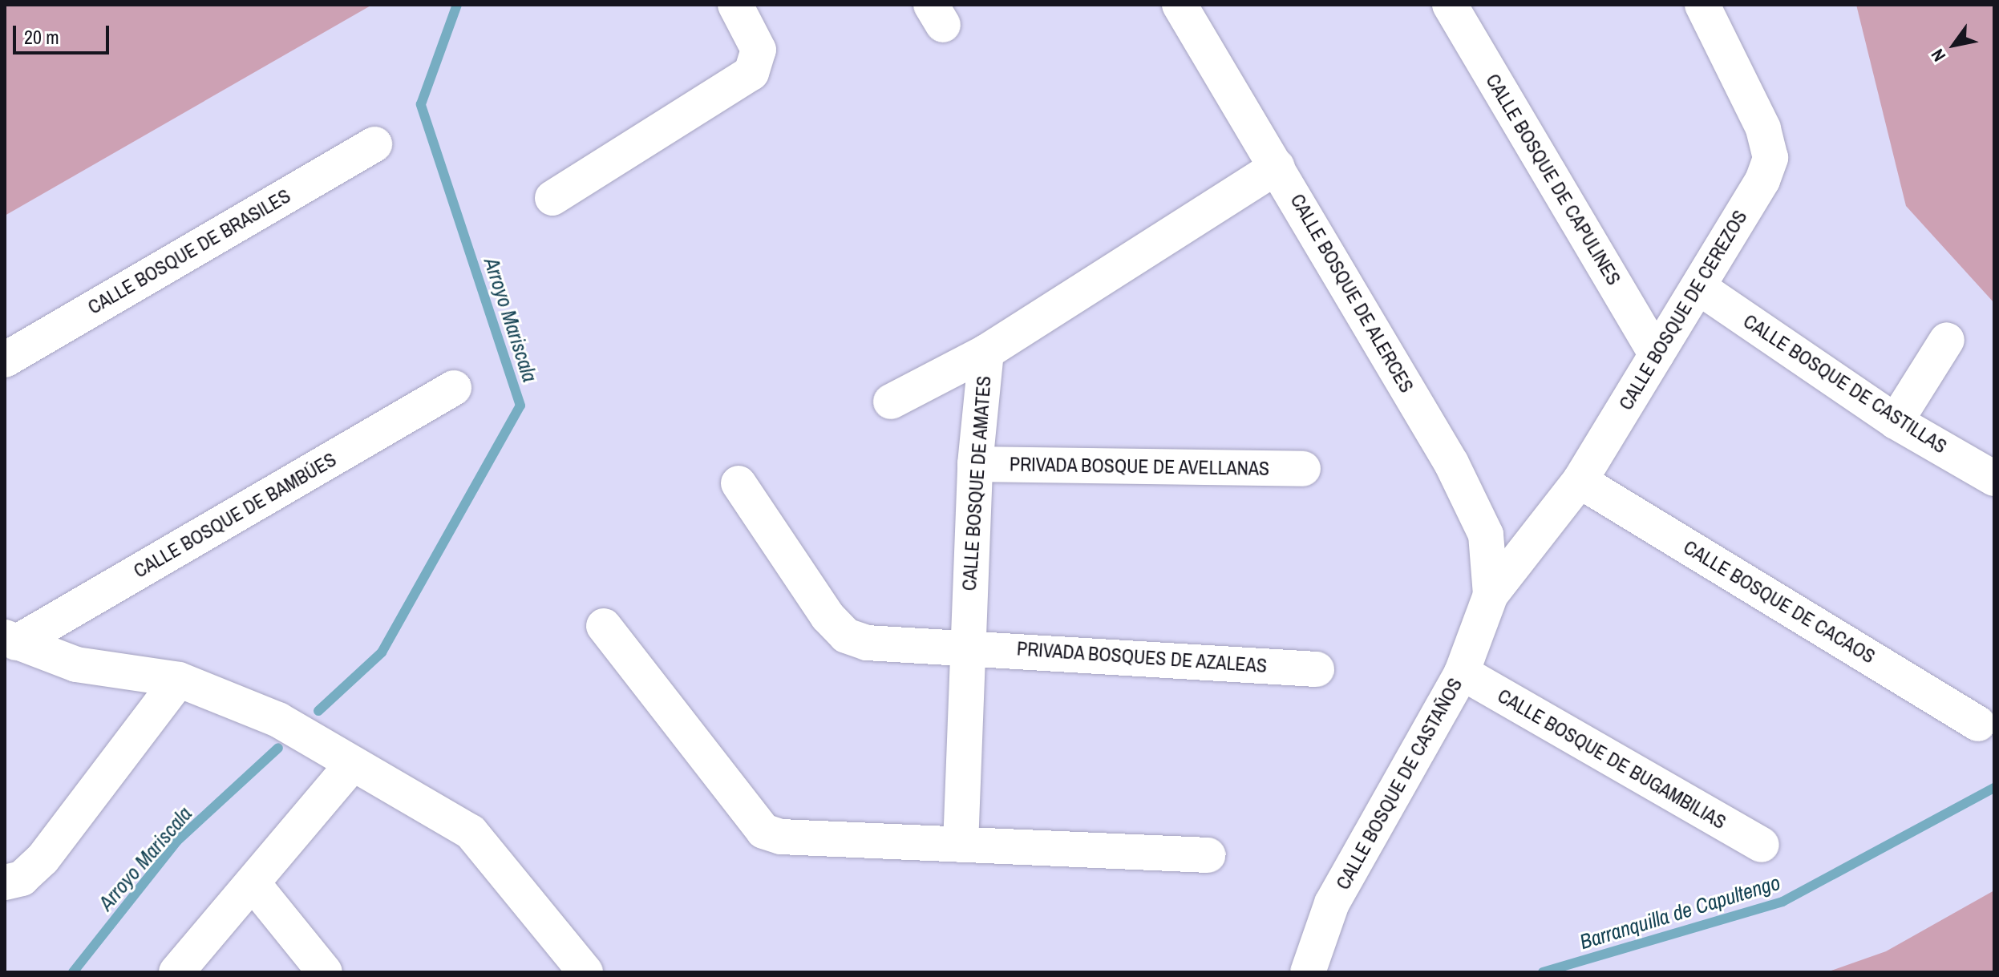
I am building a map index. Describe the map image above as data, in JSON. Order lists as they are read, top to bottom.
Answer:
{
  "streets": {
    "street": [
      "CALLE BOSQUE DE CAPULINES",
      "CALLE BOSQUE DE BRASILES",
      "CALLE BOSQUE DE ALERCES",
      "CALLE BOSQUE DE CEREZOS",
      "CALLE BOSQUE DE CASTILLAS",
      "PRIVADA BOSQUE DE AVELLANAS",
      "CALLE BOSQUE DE AMATES",
      "CALLE BOSQUE DE BAMBÚES",
      "CALLE BOSQUE DE CACAOS",
      "PRIVADA BOSQUES DE AZALEAS",
      "CALLE BOSQUE DE BUGAMBILIAS",
      "CALLE BOSQUE DE CASTAÑOS"
    ]
  },
  "crossings": [
    ["CALLE BOSQUE DE CAPULINES", "CALLE BOSQUE DE CEREZOS"],
    ["CALLE BOSQUE DE ALERCES", "CALLE BOSQUE DE CEREZOS"],
    ["CALLE BOSQUE DE ALERCES", "CALLE BOSQUE DE AMATES"],
    ["CALLE BOSQUE DE ALERCES", "CALLE BOSQUE DE CASTAÑOS"],
    ["CALLE BOSQUE DE CEREZOS", "CALLE BOSQUE DE CASTILLAS"],
    ["CALLE BOSQUE DE CEREZOS", "CALLE BOSQUE DE CACAOS"],
    ["CALLE BOSQUE DE CEREZOS", "CALLE BOSQUE DE CASTAÑOS"],
    ["PRIVADA BOSQUE DE AVELLANAS", "CALLE BOSQUE DE AMATES"],
    ["CALLE BOSQUE DE AMATES", "PRIVADA BOSQUES DE AZALEAS"],
    ["CALLE BOSQUE DE BUGAMBILIAS", "CALLE BOSQUE DE CASTAÑOS"]
  ],
  "water": ["Arroyo Mariscala", "Barranquilla de Capultengo"],
  "scale_bar": "20 m",
  "north": "bottom left"
}
